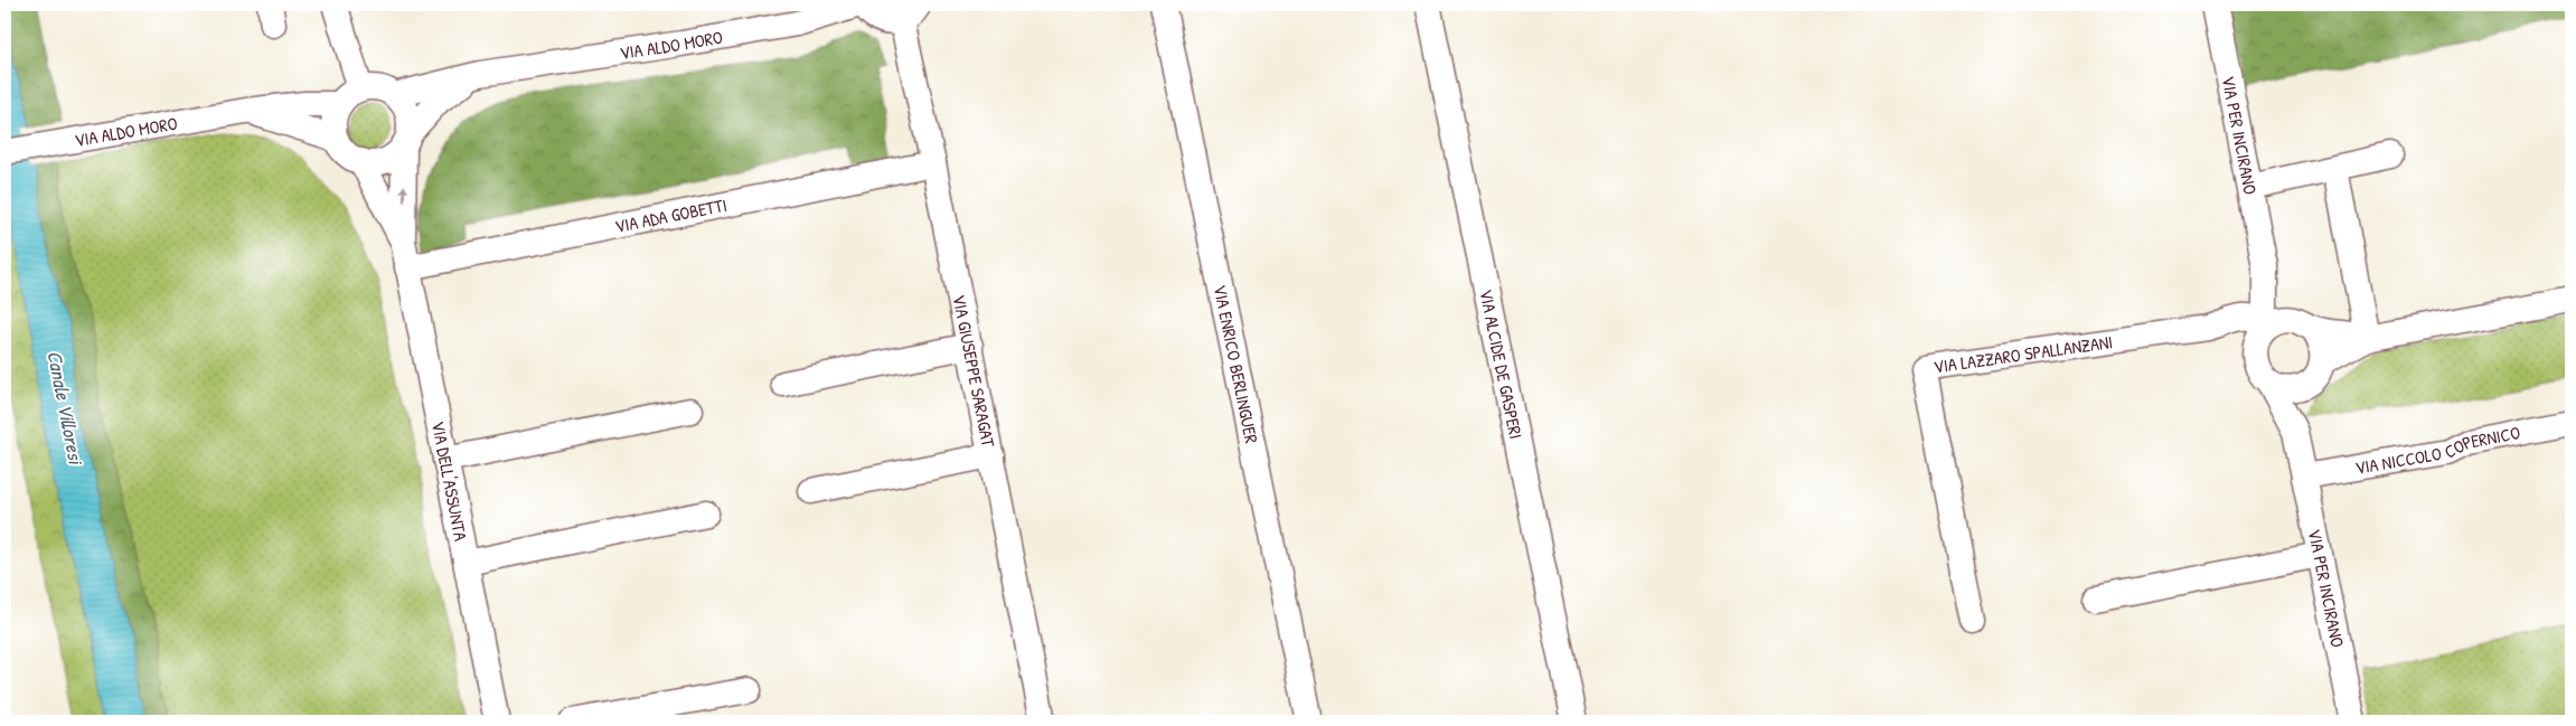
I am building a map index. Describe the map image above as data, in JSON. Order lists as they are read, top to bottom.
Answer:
{
  "streets": {
    "street": [
      "VIA ALDO MORO",
      "VIA PER INCIRANO",
      "VIA ADA GOBETTI",
      "VIA LAZZARO SPALLANZANI",
      "VIA ENRICO BERLINGUER",
      "VIA ALCIDE DE GASPERI",
      "VIA GIUSEPPE SARAGAT",
      "VIA NICCOLO COPERNICO",
      "VIA DELL'ASSUNTA"
    ]
  },
  "crossings": [
    ["VIA ALDO MORO", "VIA DELL'ASSUNTA"],
    ["VIA PER INCIRANO", "VIA LAZZARO SPALLANZANI"],
    ["VIA PER INCIRANO", "VIA NICCOLO COPERNICO"],
    ["VIA ADA GOBETTI", "VIA GIUSEPPE SARAGAT"],
    ["VIA ADA GOBETTI", "VIA DELL'ASSUNTA"]
  ],
  "water": ["Canale Villoresi"]
}
